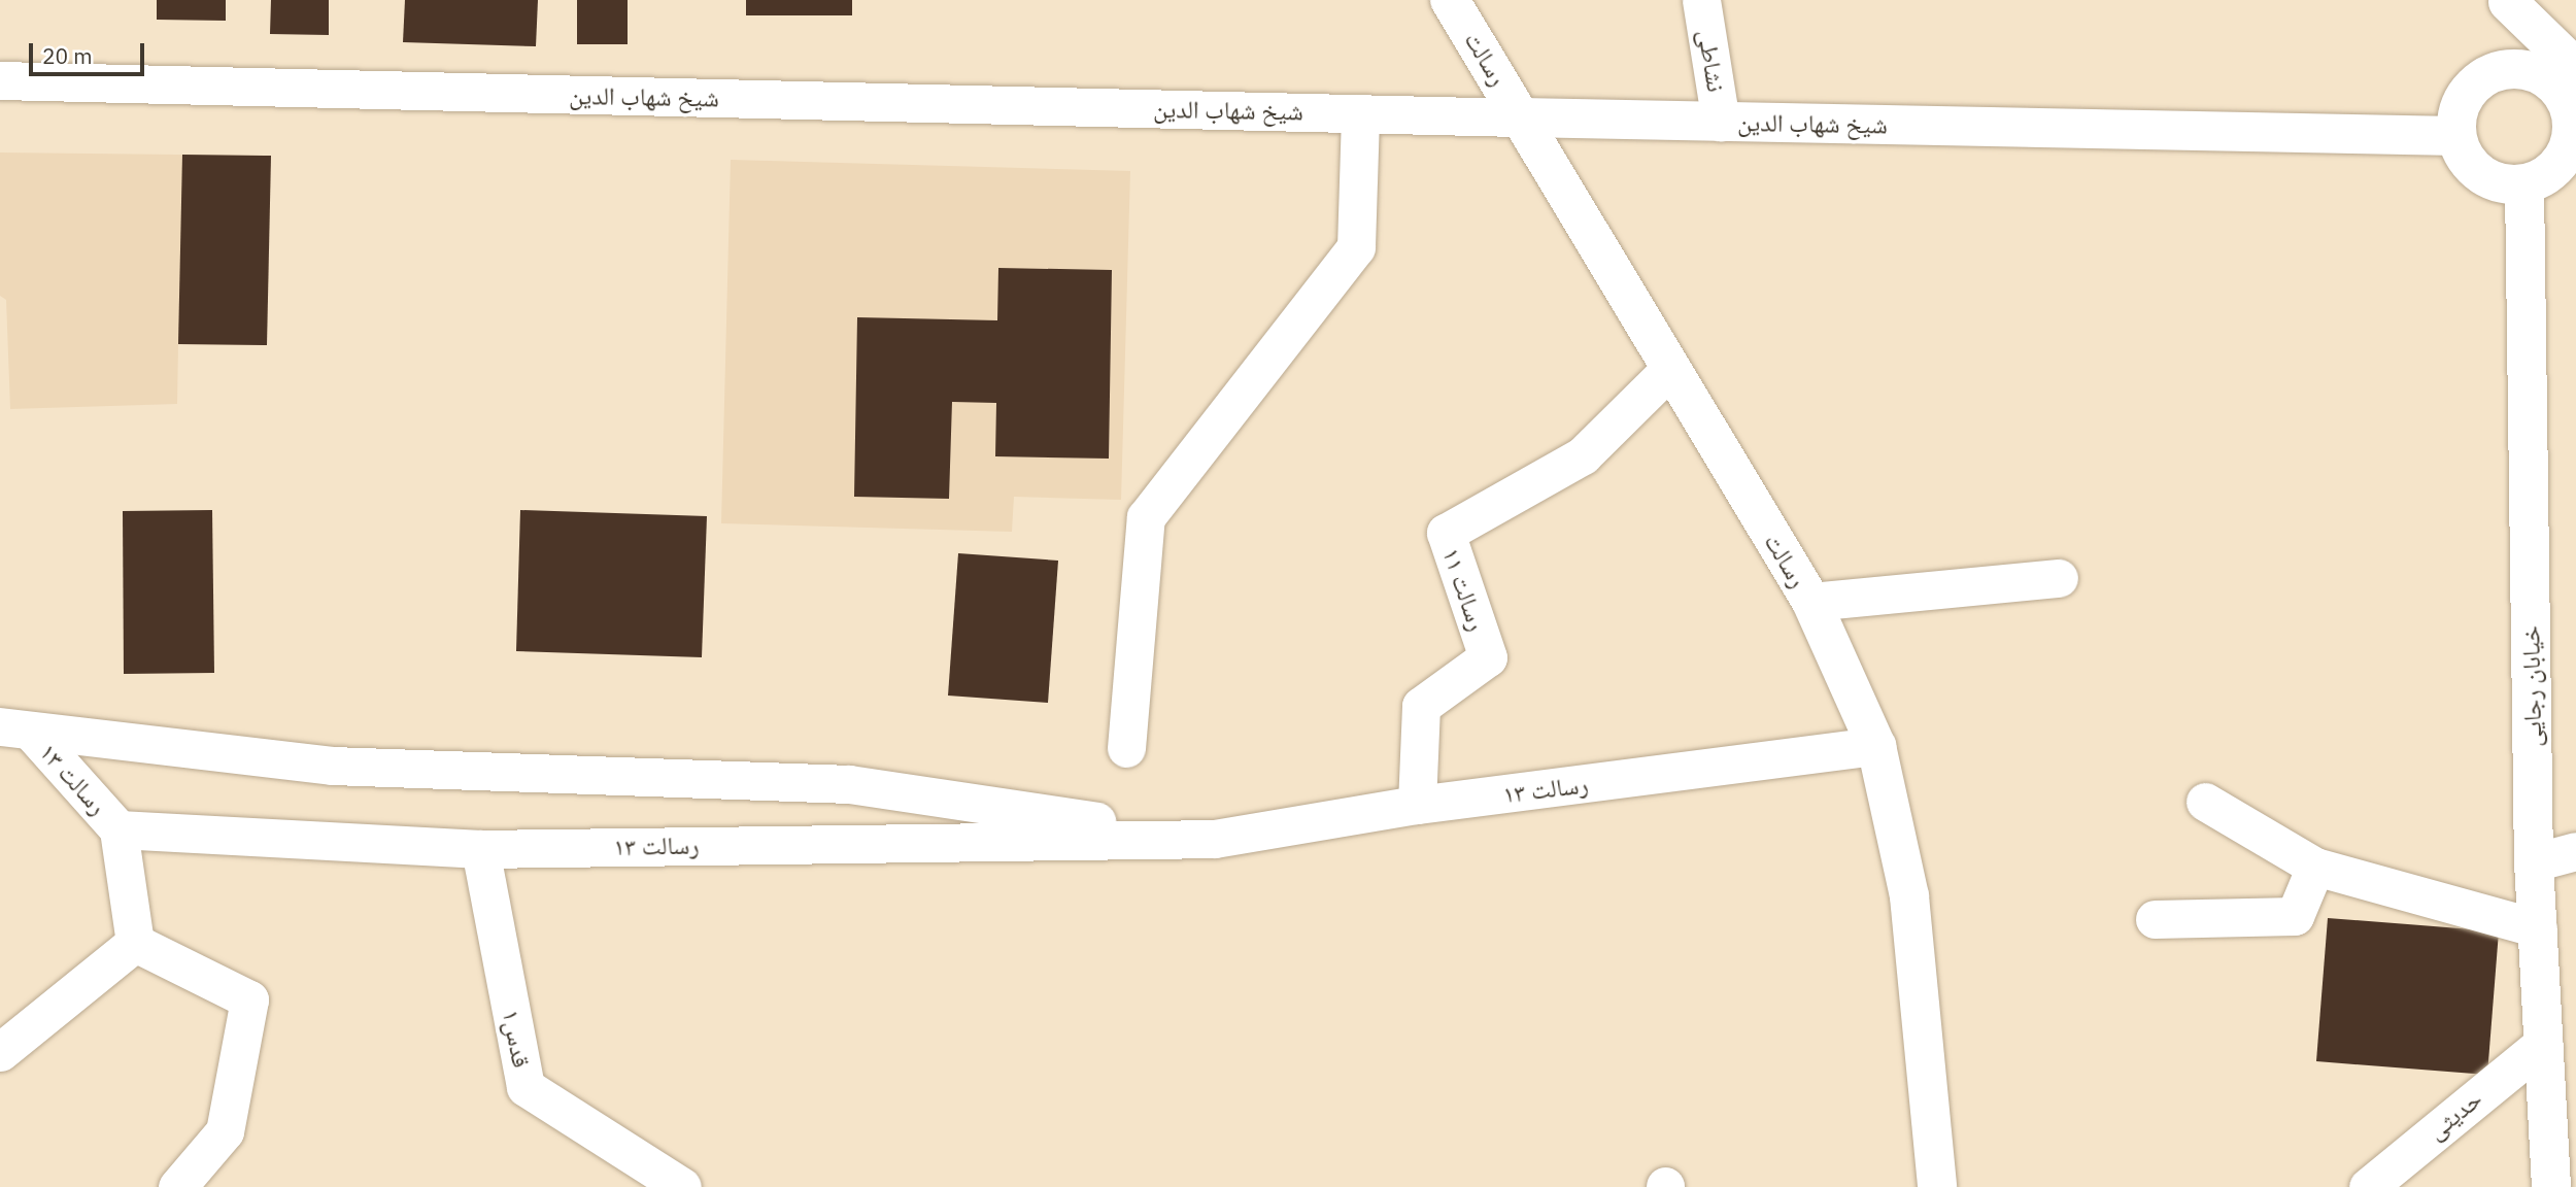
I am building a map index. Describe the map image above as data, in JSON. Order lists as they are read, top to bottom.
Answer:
{
  "streets": {
    "main road": ["رسالت", "شیخ شهاب الدین", "خیابان رجایی"],
    "street": [
      "نشاطی",
      "رسالت ۱۱",
      "رسالت ۱۳",
      "قدس۱",
      "حدیثی"
    ]
  },
  "crossings": [
    ["رسالت", "شیخ شهاب الدین"],
    ["رسالت", "رسالت ۱۱"],
    ["رسالت", "رسالت ۱۳"],
    ["نشاطی", "شیخ شهاب الدین"],
    ["شیخ شهاب الدین", "خیابان رجایی"],
    ["رسالت ۱۱", "رسالت ۱۳"],
    ["خیابان رجایی", "حدیثی"],
    ["رسالت ۱۳", "قدس۱"]
  ],
  "scale_bar": "20 m"
}
